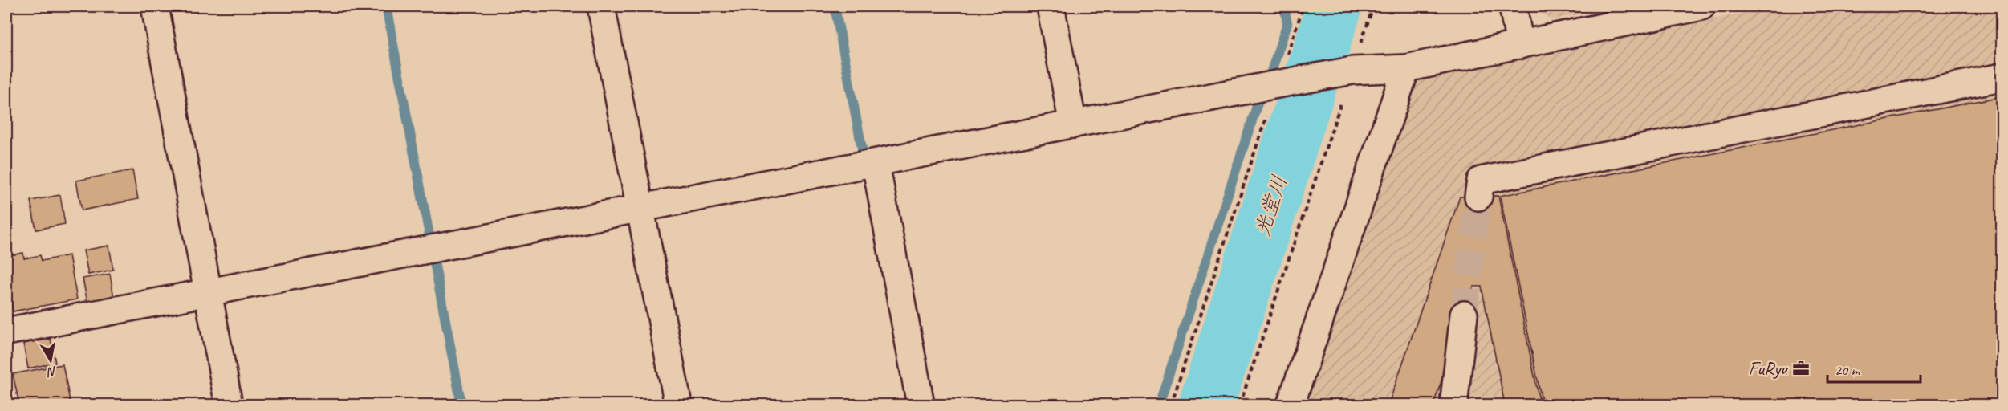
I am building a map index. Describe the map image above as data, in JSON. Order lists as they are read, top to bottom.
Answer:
{
  "water": ["光堂川"],
  "places": {
    "office": ["FuRyu"]
  },
  "scale_bar": "20 m",
  "north": "bottom"
}
